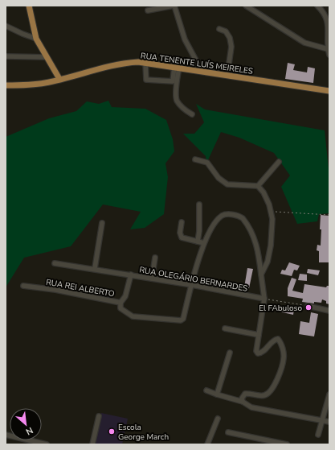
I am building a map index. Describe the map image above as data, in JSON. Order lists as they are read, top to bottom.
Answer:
{
  "streets": {
    "main road": ["RUA TENENTE LUÍS MEIRELES"],
    "street": ["RUA OLEGÁRIO BERNARDES", "RUA REI ALBERTO"]
  },
  "crossings": [
    ["RUA OLEGÁRIO BERNARDES", "RUA REI ALBERTO"]
  ],
  "places": ["El FAbuloso", "Escola George March"],
  "north": "bottom right"
}
